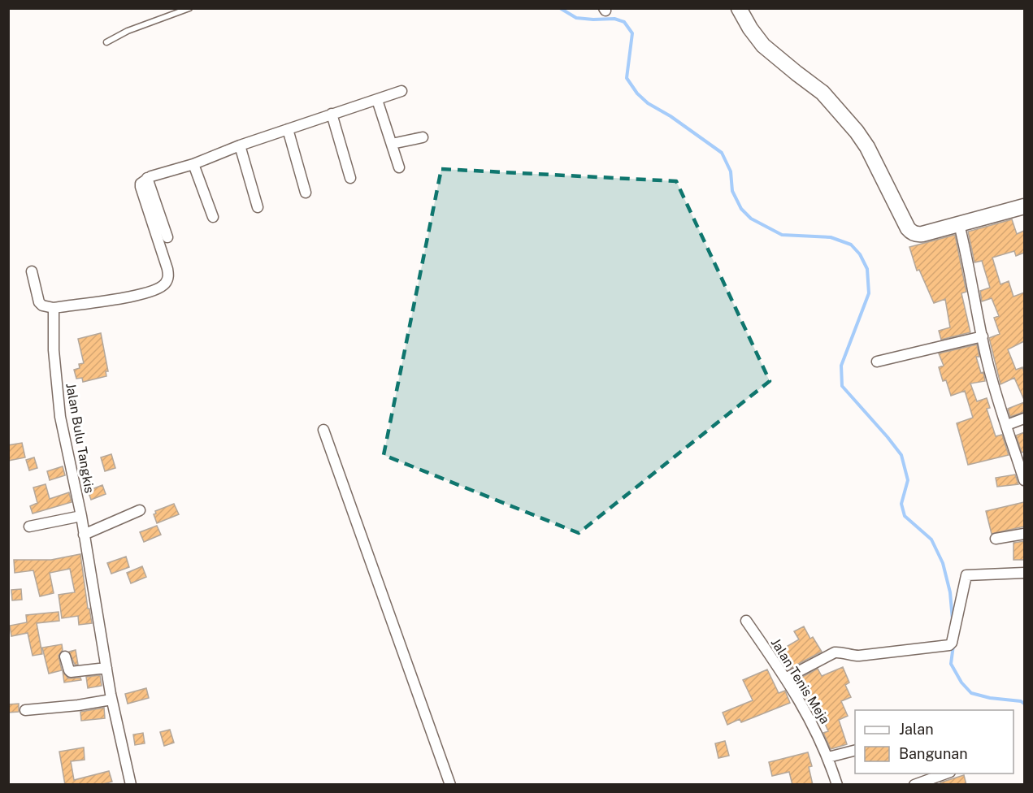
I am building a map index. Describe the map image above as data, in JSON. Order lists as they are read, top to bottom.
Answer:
{
  "streets": {
    "street": ["Jalan Bulu Tangkis", "Jalan Tenis Meja"]
  },
  "legend": ["Jalan", "Bangunan"]
}
